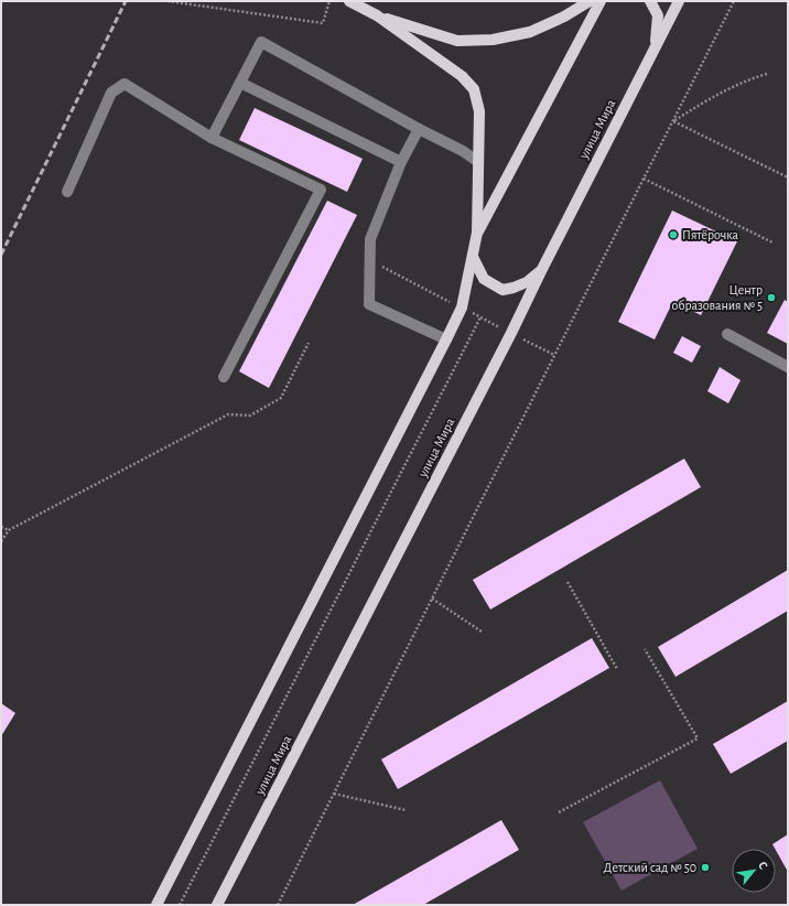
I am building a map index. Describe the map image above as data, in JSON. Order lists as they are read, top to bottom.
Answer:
{
  "streets": {
    "main road": ["улица Мира"]
  },
  "places": ["Пятёрочка", "Центр образования № 5", "Детский сад № 50"],
  "north": "top right"
}
